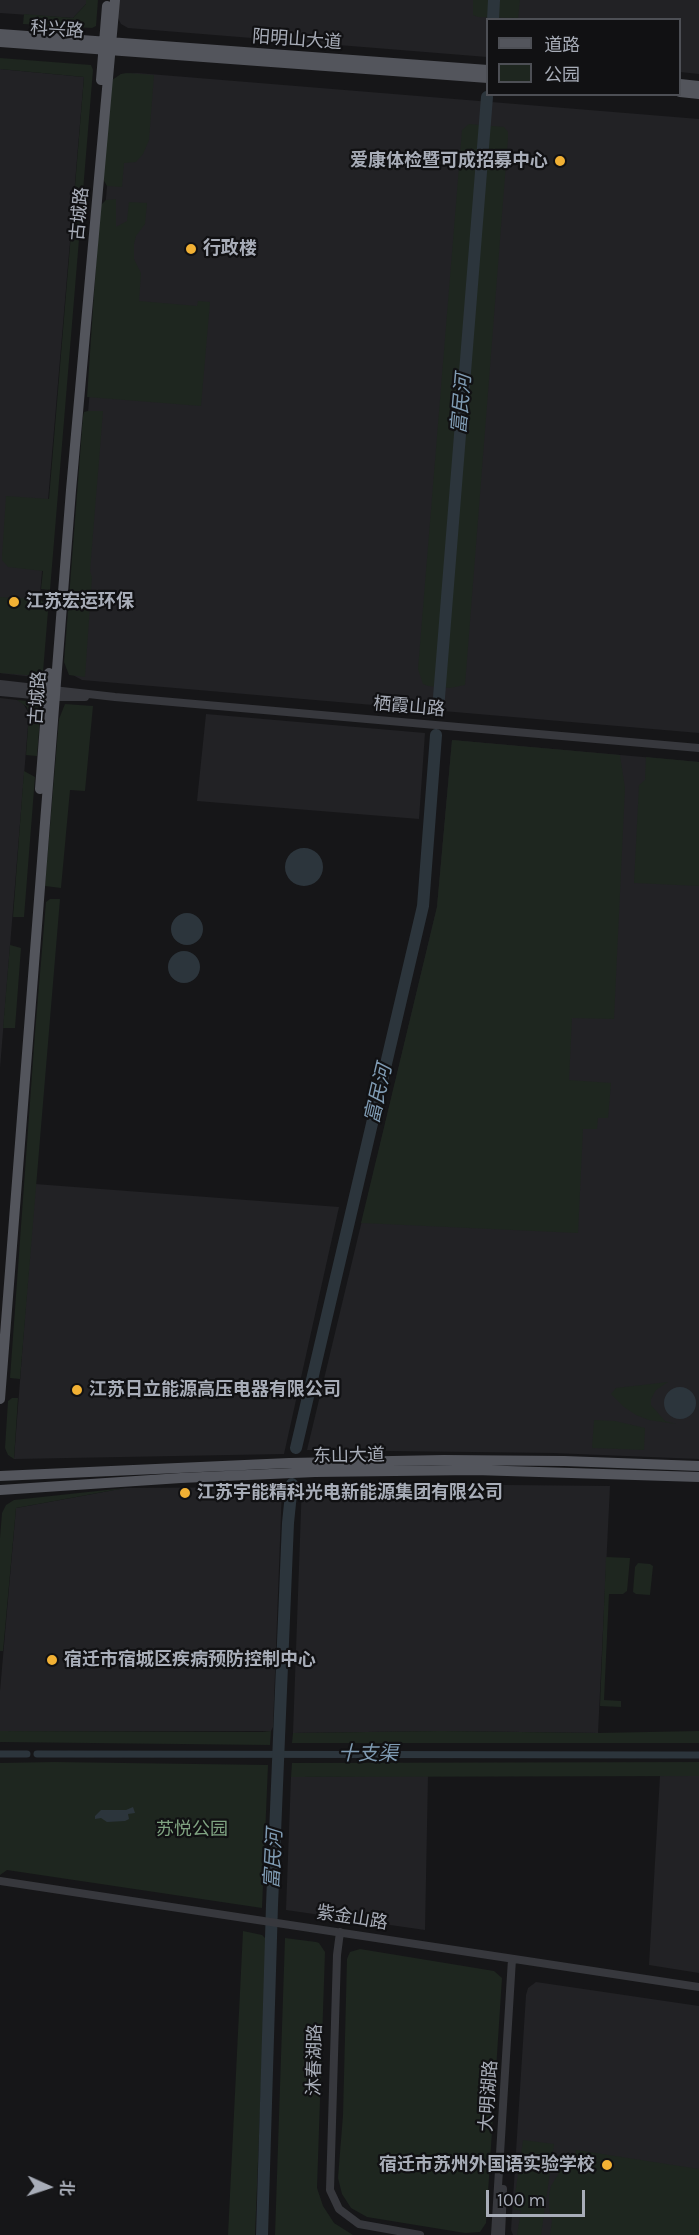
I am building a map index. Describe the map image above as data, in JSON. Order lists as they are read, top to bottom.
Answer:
{
  "streets": {
    "main road": [
      "科兴路",
      "阳明山大道",
      "古城路",
      "东山大道"
    ],
    "street": [
      "栖霞山路",
      "紫金山路",
      "沐春湖路",
      "大明湖路"
    ]
  },
  "crossings": [
    ["科兴路", "阳明山大道"],
    ["科兴路", "古城路"],
    ["阳明山大道", "古城路"],
    ["古城路", "栖霞山路"],
    ["紫金山路", "沐春湖路"],
    ["紫金山路", "大明湖路"]
  ],
  "water": ["富民河", "十支渠"],
  "parks": ["苏悦公园"],
  "places": [
    "爱康体检暨可成招募中心",
    "行政楼",
    "江苏宏运环保",
    "江苏日立能源高压电器有限公司",
    "江苏宇能精科光电新能源集团有限公司",
    "宿迁市宿城区疾病预防控制中心",
    "宿迁市苏州外国语实验学校"
  ],
  "legend": ["道路", "公园"],
  "scale_bar": "100 m",
  "north": "right"
}
